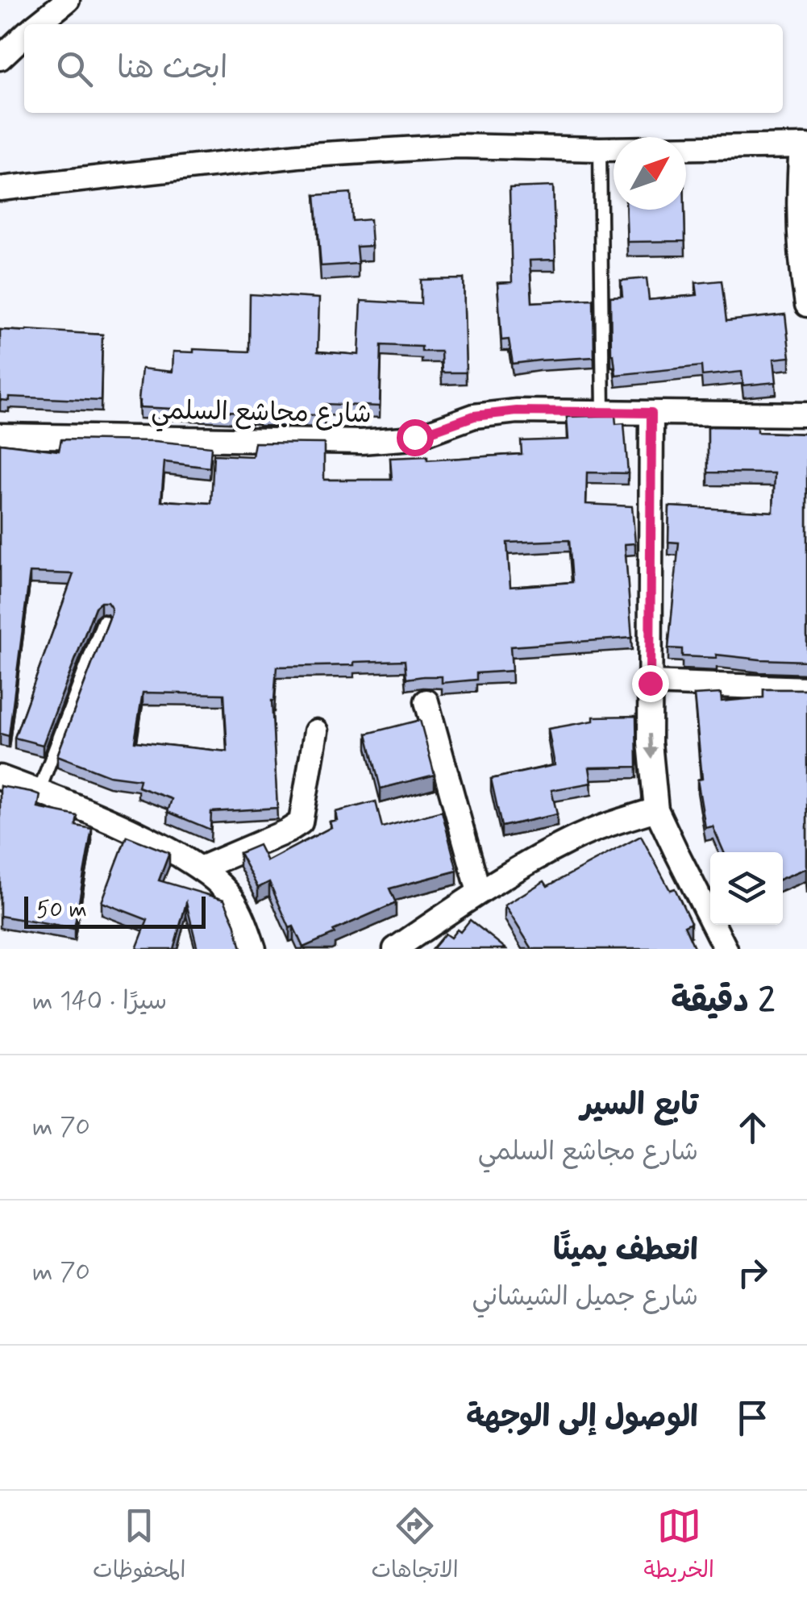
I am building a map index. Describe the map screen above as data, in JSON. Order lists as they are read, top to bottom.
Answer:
{
  "streets": {
    "street": ["شارع مجاشع السلمي"]
  },
  "scale_bar": "50 m",
  "north": "top right",
  "page": {
    "search": "ابحث هنا",
    "scale": "50 m",
    "heading": ["2 دقيقة", "سيرًا · 140 m"],
    "list": [
      ["تابع السير", "شارع مجاشع السلمي", "70 m"],
      ["انعطف يمينًا", "شارع جميل الشيشاني", "70 m"],
      "الوصول إلى الوجهة"
    ],
    "nav": ["الخريطة", "الاتجاهات", "المحفوظات"]
  }
}
